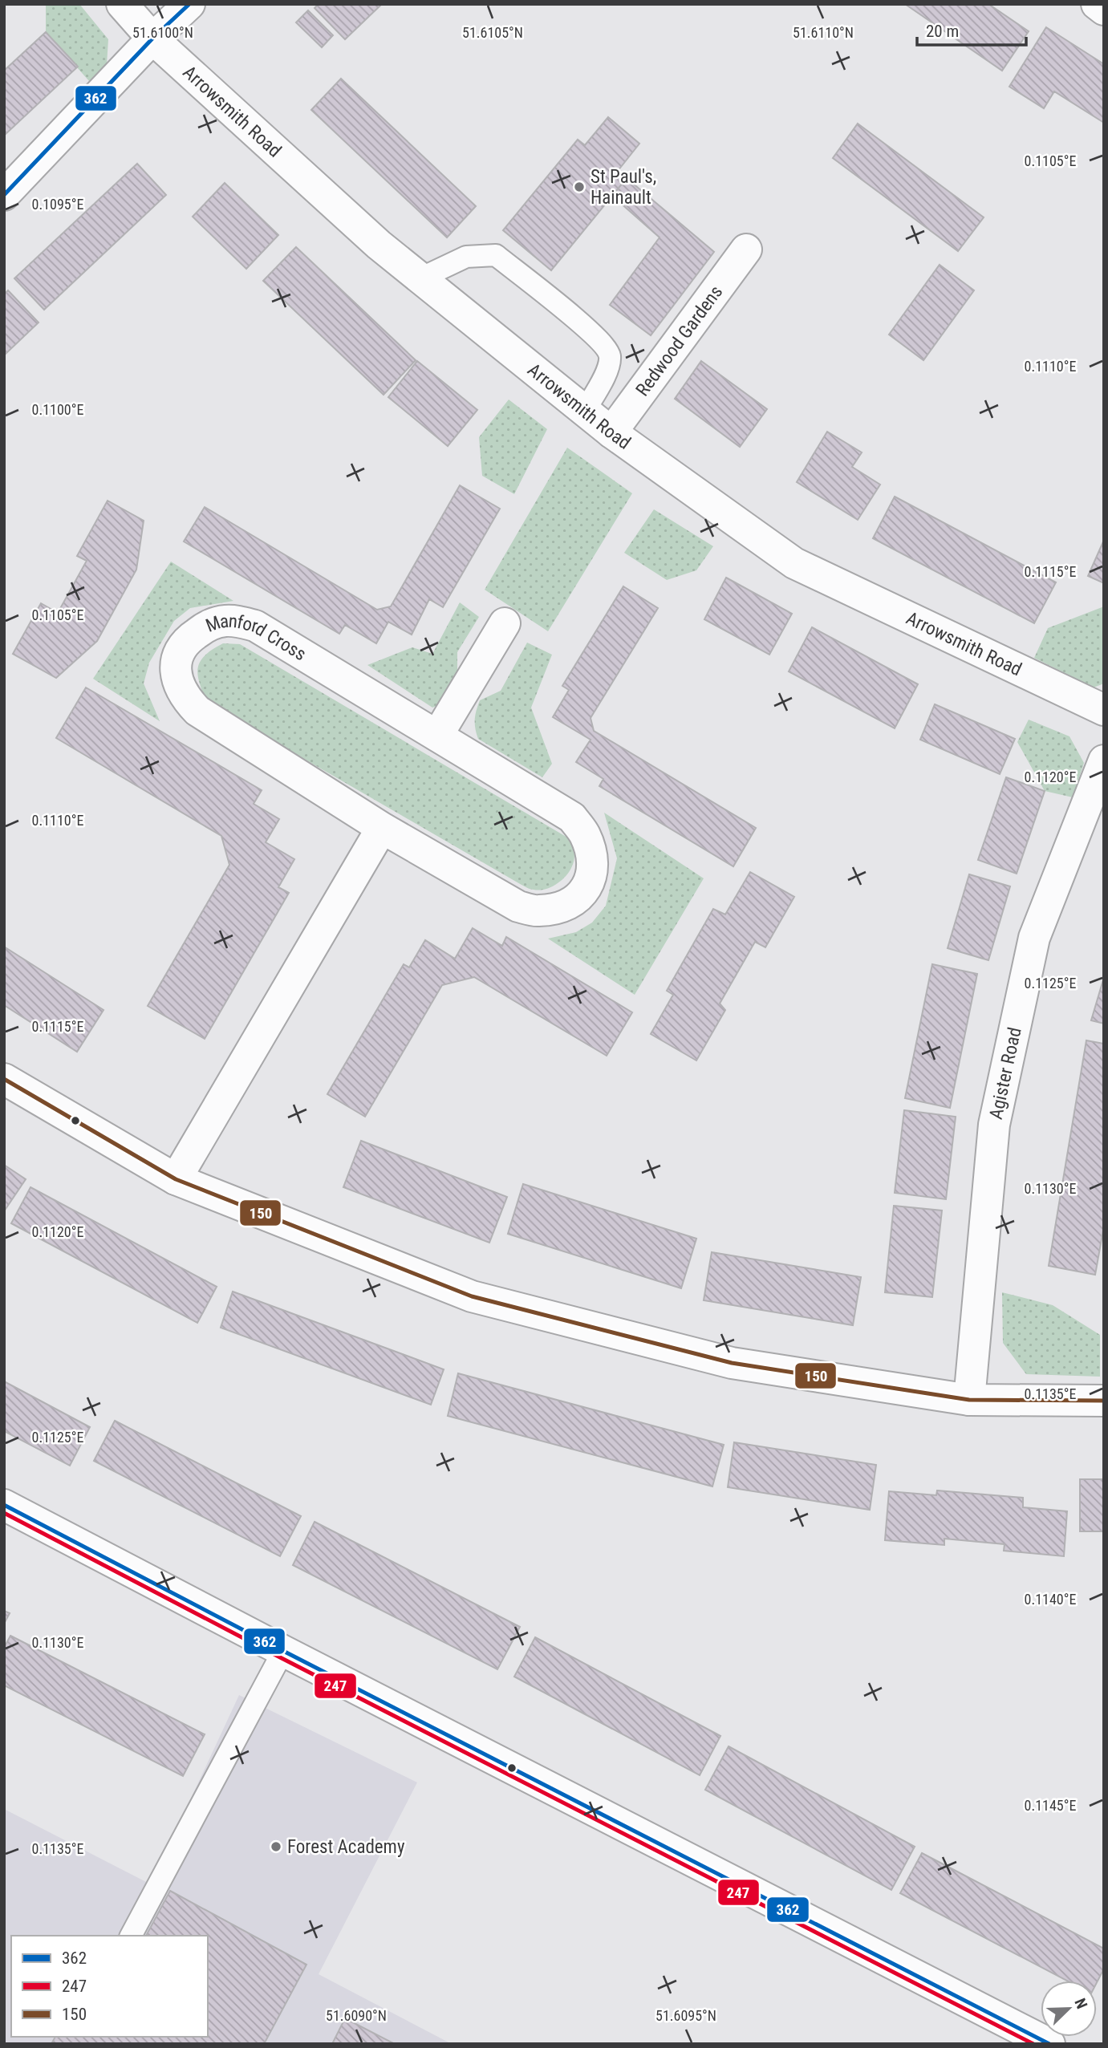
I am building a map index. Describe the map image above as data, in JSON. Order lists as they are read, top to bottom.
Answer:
{
  "streets": {
    "street": [
      "Arrowsmith Road",
      "Redwood Gardens",
      "Manford Cross",
      "Agister Road"
    ]
  },
  "crossings": [
    ["Arrowsmith Road", "Redwood Gardens"]
  ],
  "places": ["St Paul's, Hainault", "Forest Academy"],
  "lines": ["transit line 362", "transit line 150", "transit line 247"],
  "legend": ["362", "247", "150"],
  "scale_bar": "20 m",
  "north": "top right",
  "coordinates": [
    "51.6100°N",
    "51.6105°N",
    "51.6110°N",
    "0.1105°E",
    "0.1095°E",
    "0.1110°E",
    "0.1100°E",
    "0.1115°E",
    "0.1120°E",
    "0.1125°E",
    "0.1130°E",
    "0.1135°E",
    "0.1140°E",
    "0.1145°E",
    "51.6090°N",
    "51.6095°N"
  ]
}
